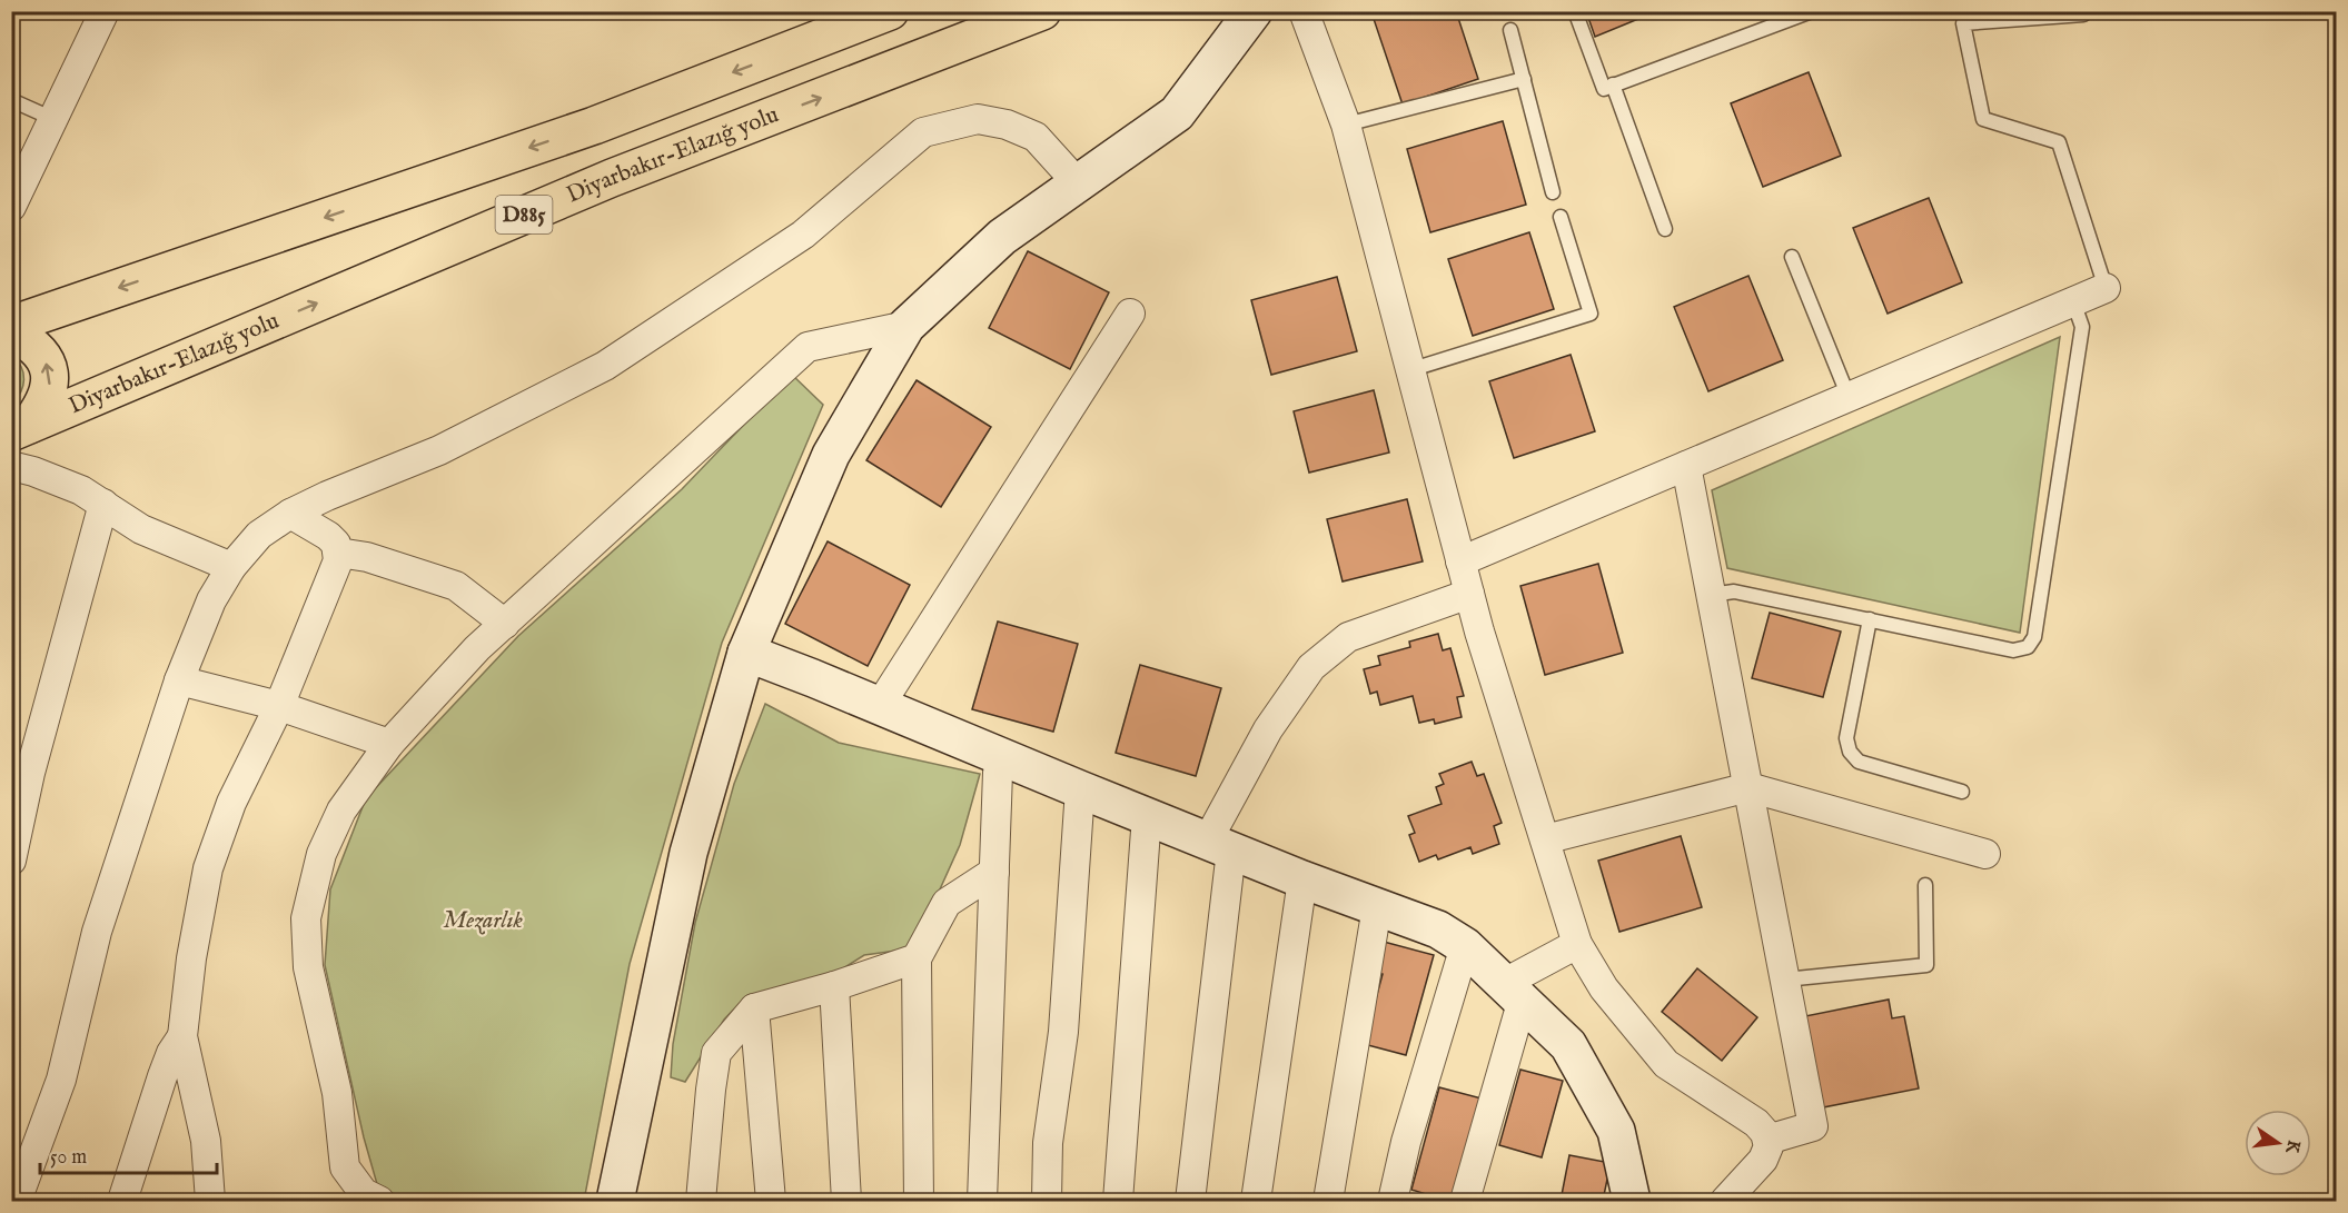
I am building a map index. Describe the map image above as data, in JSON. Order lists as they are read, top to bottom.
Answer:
{
  "streets": {
    "highway": ["Diyarbakır-Elazığ yolu", "D885"]
  },
  "parks": ["Mezarlık"],
  "scale_bar": "50 m",
  "north": "right"
}
